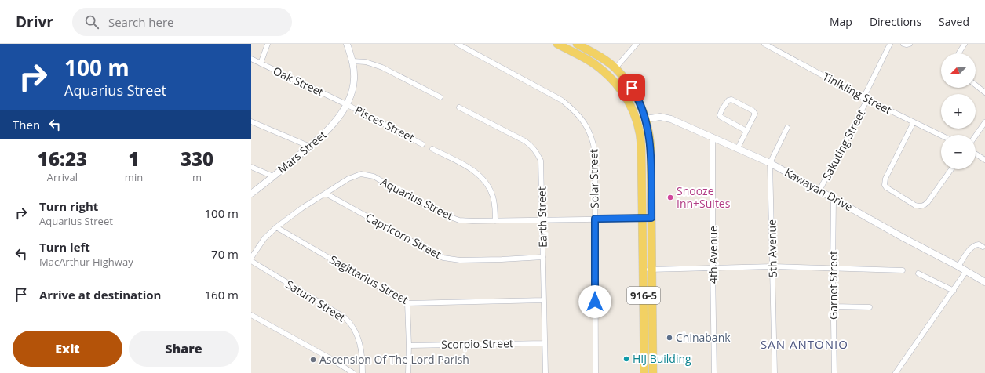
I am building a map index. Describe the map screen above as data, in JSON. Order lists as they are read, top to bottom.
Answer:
{
  "streets": {
    "main road": ["916-5"],
    "street": [
      "Oak Street",
      "Tinikling Street",
      "Pisces Street",
      "Sakuting Street",
      "Mars Street",
      "Solar Street",
      "Kawayan Drive",
      "Aquarius Street",
      "Earth Street",
      "Capricorn Street",
      "5th Avenue",
      "4th Avenue",
      "Sagittarius Street",
      "Garnet Street",
      "Saturn Street",
      "Scorpio Street"
    ]
  },
  "crossings": [
    ["Oak Street", "Pisces Street"],
    ["Oak Street", "Mars Street"],
    ["Tinikling Street", "Sakuting Street"],
    ["Pisces Street", "Mars Street"],
    ["Sakuting Street", "Kawayan Drive"],
    ["Solar Street", "Aquarius Street"],
    ["Kawayan Drive", "5th Avenue"],
    ["Kawayan Drive", "4th Avenue"],
    ["Kawayan Drive", "Garnet Street"],
    ["Kawayan Drive", "916-5"],
    ["Aquarius Street", "Earth Street"],
    ["Aquarius Street", "Capricorn Street"],
    ["Aquarius Street", "Sagittarius Street"],
    ["Aquarius Street", "916-5"],
    ["Earth Street", "Capricorn Street"],
    ["Earth Street", "Sagittarius Street"],
    ["Earth Street", "Scorpio Street"]
  ],
  "districts": ["SAN ANTONIO"],
  "places": [
    "Snooze Inn+Suites",
    "Chinabank",
    "HIJ Building",
    "Ascension Of The Lord Parish"
  ],
  "north": "bottom left",
  "page": {
    "header": "Drivr",
    "search": "Search here",
    "nav": ["Map", "Directions", "Saved"],
    "turn": ["100 m", "Aquarius Street"],
    "map_buttons": ["+", "−"],
    "then": "Then",
    "eta": [
      "16:23",
      "Arrival",
      "1",
      "min",
      "330",
      "m"
    ],
    "list": [
      {
        "name": "Turn right",
        "note": "Aquarius Street",
        "value": "100 m"
      },
      {
        "name": "Turn left",
        "note": "MacArthur Highway",
        "value": "70 m"
      },
      {
        "name": "Arrive at destination",
        "value": "160 m"
      }
    ],
    "buttons": ["Exit", "Share"]
  }
}
